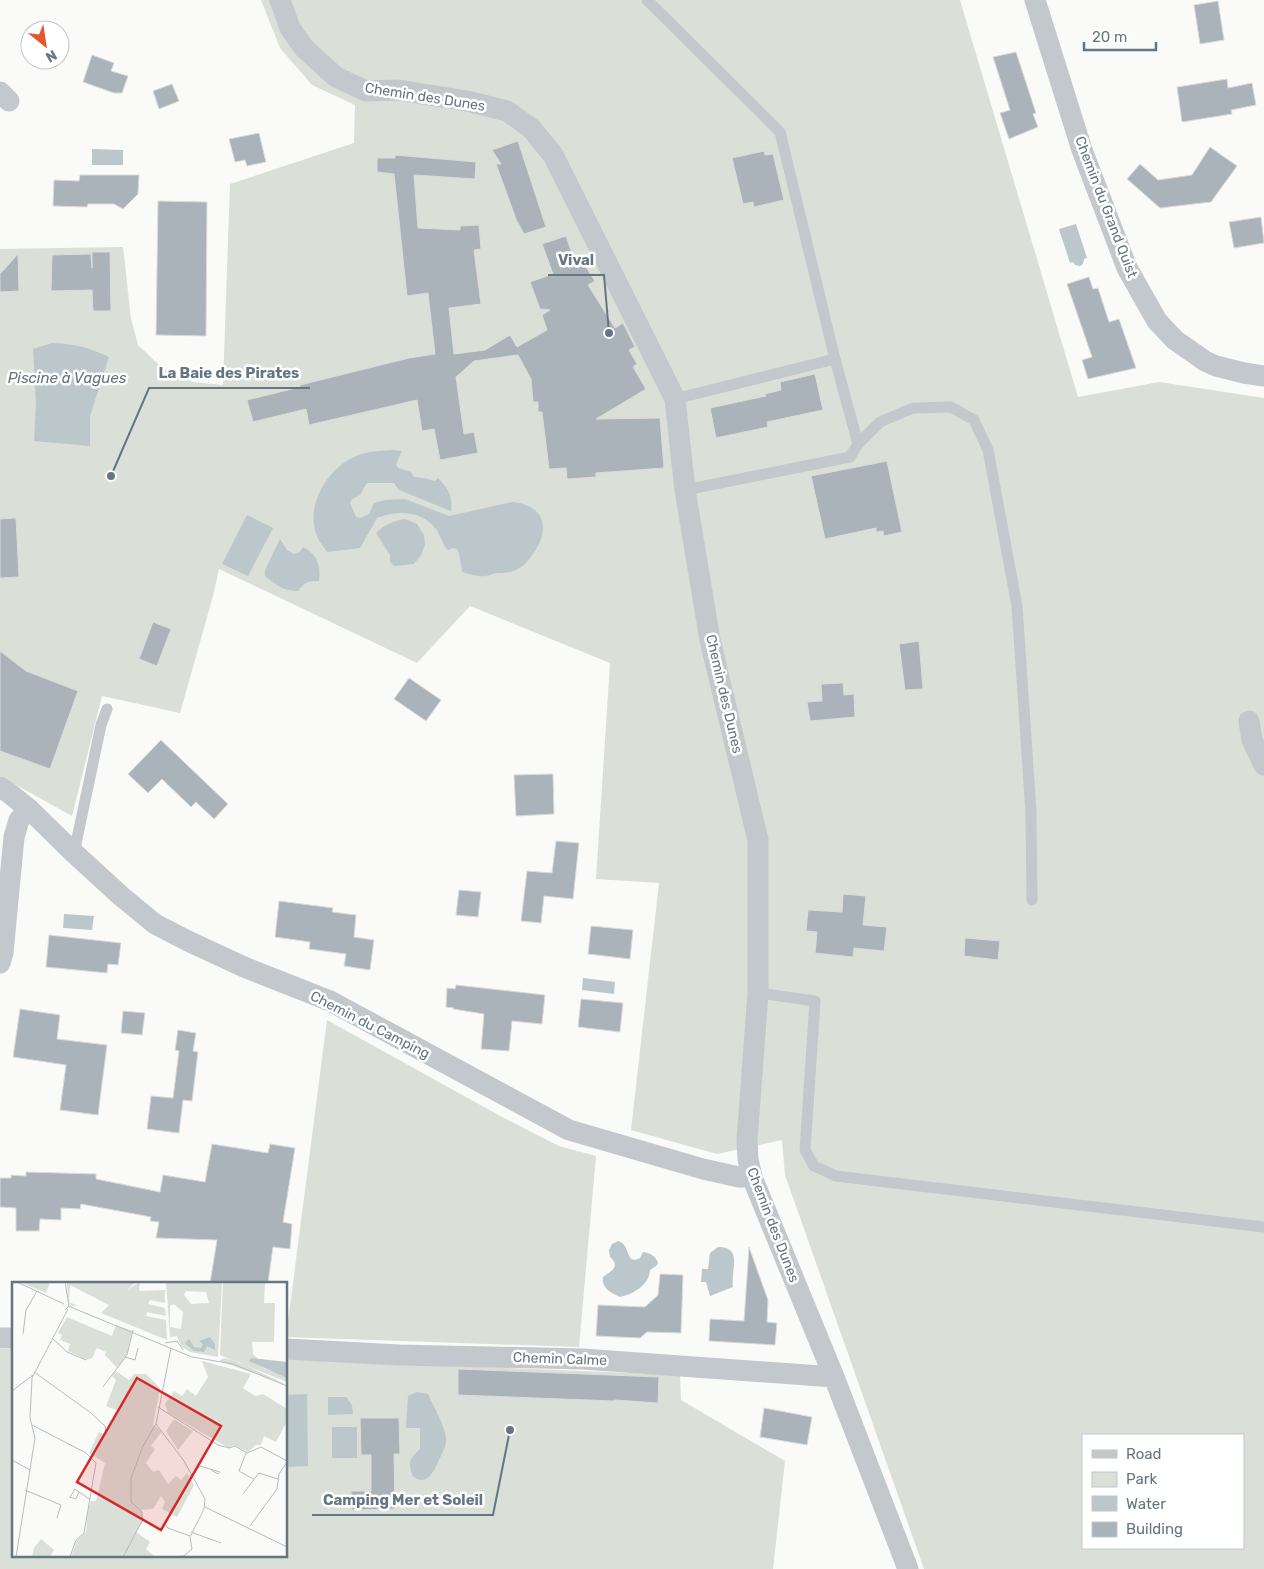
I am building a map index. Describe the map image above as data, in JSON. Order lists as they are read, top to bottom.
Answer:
{
  "streets": {
    "street": [
      "Chemin des Dunes",
      "Chemin du Grand Quist",
      "Chemin du Camping",
      "Chemin Calme"
    ]
  },
  "crossings": [
    ["Chemin des Dunes", "Chemin du Camping"],
    ["Chemin des Dunes", "Chemin Calme"]
  ],
  "water": ["Piscine à Vagues"],
  "places": ["Vival", "La Baie des Pirates", "Camping Mer et Soleil"],
  "legend": [
    "Road",
    "Park",
    "Water",
    "Building"
  ],
  "scale_bar": "20 m",
  "north": "bottom right"
}
